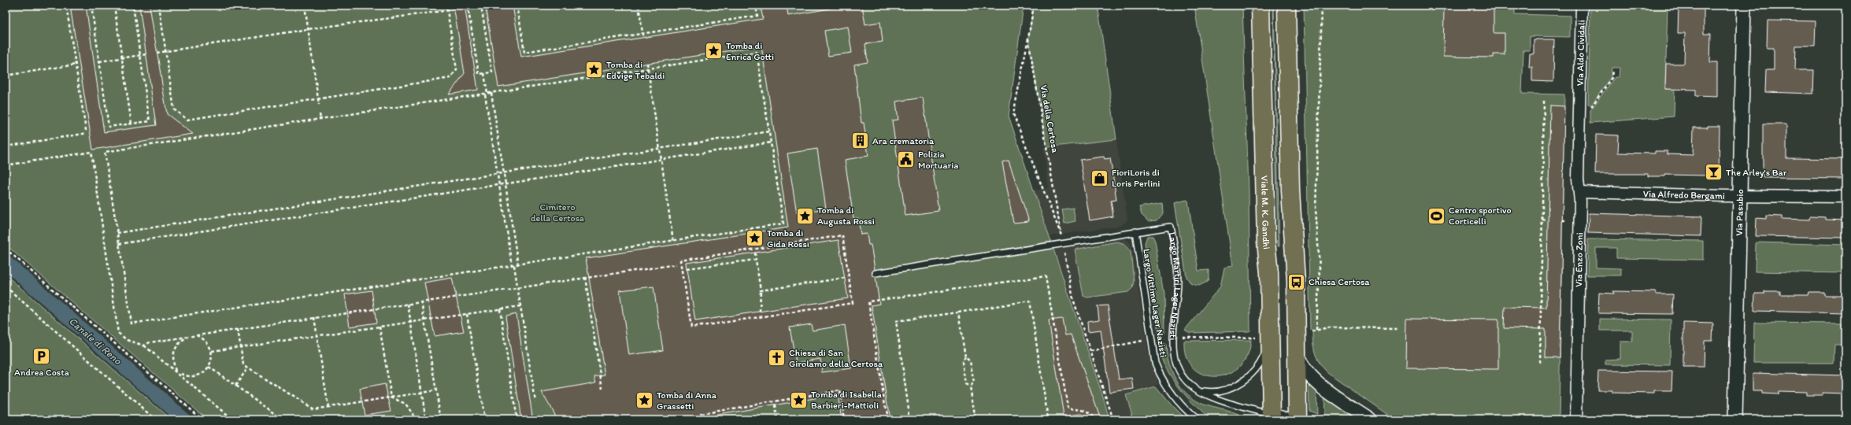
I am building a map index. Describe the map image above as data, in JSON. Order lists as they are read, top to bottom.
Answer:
{
  "streets": {
    "main road": ["Viale M. K. Gandhi"],
    "street": [
      "Via Aldo Cividali",
      "Via Alfredo Bergami",
      "Via Pasubio",
      "Via Enzo Zoni"
    ],
    "lane": ["Largo Martiri Lager Nazisti", "Largo Vittime Lager Nazisti"],
    "path": ["Via della Certosa"]
  },
  "crossings": [
    ["Via Aldo Cividali", "Via Enzo Zoni"],
    ["Via Alfredo Bergami", "Via Pasubio"],
    ["Via Alfredo Bergami", "Via Enzo Zoni"],
    ["Viale M. K. Gandhi", "Largo Martiri Lager Nazisti"],
    ["Largo Martiri Lager Nazisti", "Largo Vittime Lager Nazisti"]
  ],
  "water": ["Canale di Reno"],
  "parks": ["Cimitero della Certosa"],
  "places": {
    "place": [
      "Tomba di Enrica Gotti",
      "Tomba di Edvige Tebaldi",
      "Tomba di Augusta Rossi",
      "Tomba di Gida Rossi",
      "Tomba di Isabella Barbieri-Mattioli",
      "Tomba di Anna Grassetti"
    ],
    "building": ["Ara crematoria"],
    "public building": ["Polizia Mortuaria"],
    "bar": ["The Arley's Bar"],
    "shop": ["FioriLoris di Loris Perlini"],
    "sports": ["Centro sportivo Corticelli"],
    "bus stop": ["Chiesa Certosa"],
    "parking": ["Andrea Costa"],
    "church": ["Chiesa di San Girolamo della Certosa"]
  }
}
